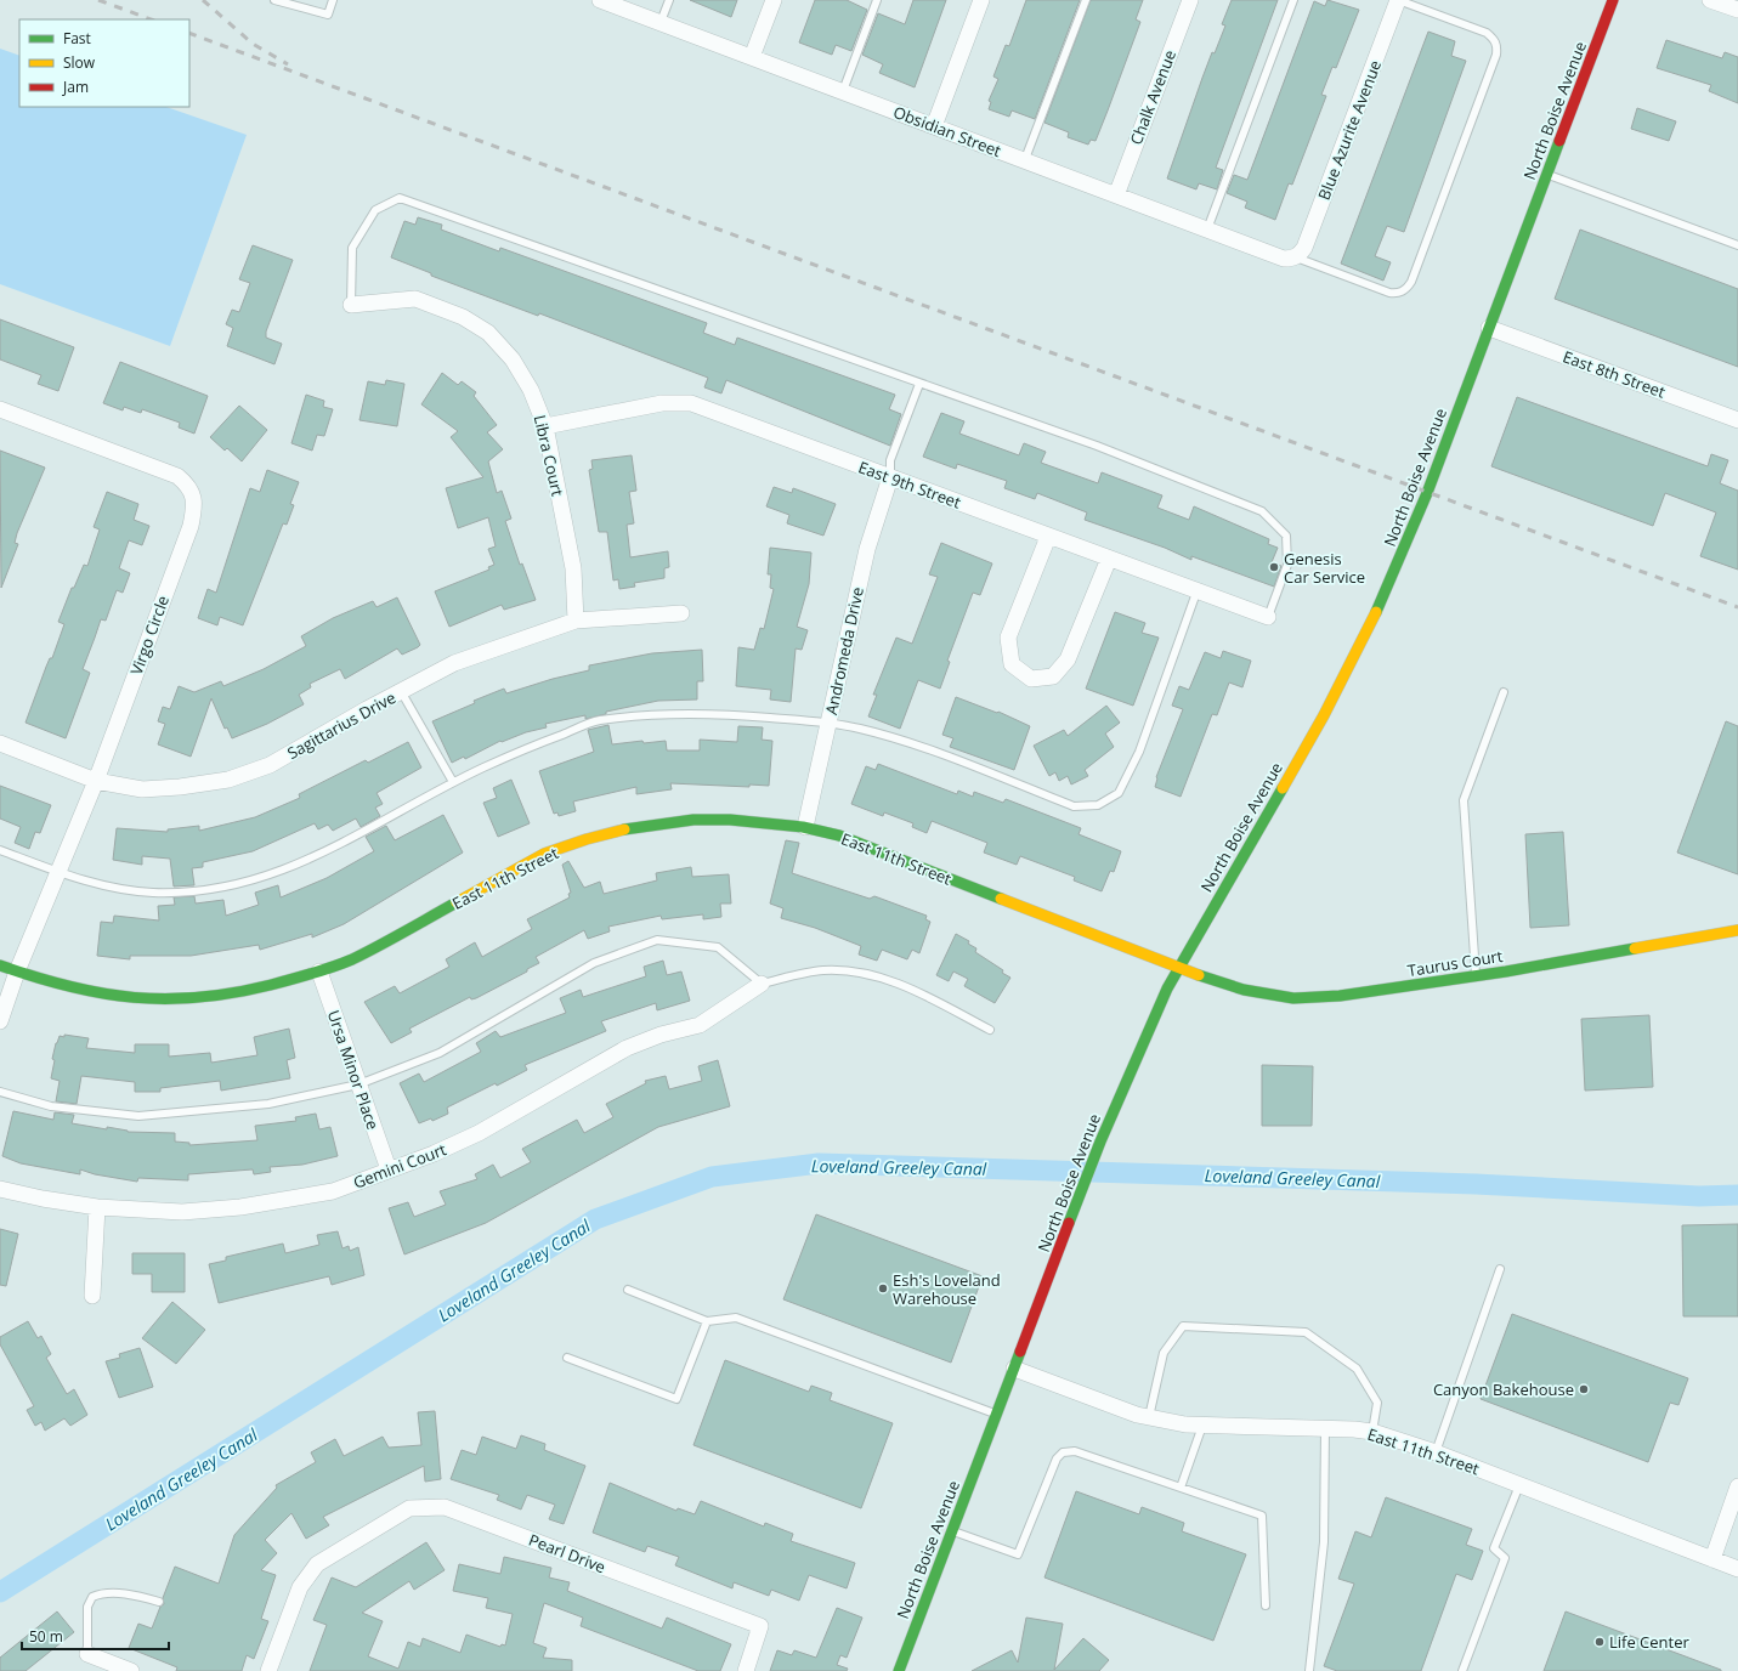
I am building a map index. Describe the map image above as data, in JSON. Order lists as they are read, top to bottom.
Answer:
{
  "streets": {
    "street": [
      "Chalk Avenue",
      "North Boise Avenue",
      "Blue Azurite Avenue",
      "Obsidian Street",
      "East 8th Street",
      "Libra Court",
      "East 9th Street",
      "Virgo Circle",
      "Andromeda Drive",
      "Sagittarius Drive",
      "East 11th Street",
      "Taurus Court",
      "Ursa Minor Place",
      "Gemini Court",
      "Pearl Drive"
    ]
  },
  "crossings": [
    ["Chalk Avenue", "Obsidian Street"],
    ["North Boise Avenue", "East 8th Street"],
    ["North Boise Avenue", "East 11th Street"],
    ["North Boise Avenue", "Taurus Court"],
    ["Blue Azurite Avenue", "Obsidian Street"],
    ["Libra Court", "East 9th Street"],
    ["Libra Court", "Sagittarius Drive"],
    ["East 9th Street", "Andromeda Drive"],
    ["Virgo Circle", "Sagittarius Drive"],
    ["Virgo Circle", "East 11th Street"],
    ["Andromeda Drive", "East 11th Street"],
    ["East 11th Street", "Taurus Court"],
    ["East 11th Street", "Ursa Minor Place"],
    ["Ursa Minor Place", "Gemini Court"]
  ],
  "water": ["Loveland Greeley Canal"],
  "places": [
    "Genesis Car Service",
    "Esh's Loveland Warehouse",
    "Canyon Bakehouse",
    "Life Center"
  ],
  "legend": ["Fast", "Slow", "Jam"],
  "scale_bar": "50 m"
}
